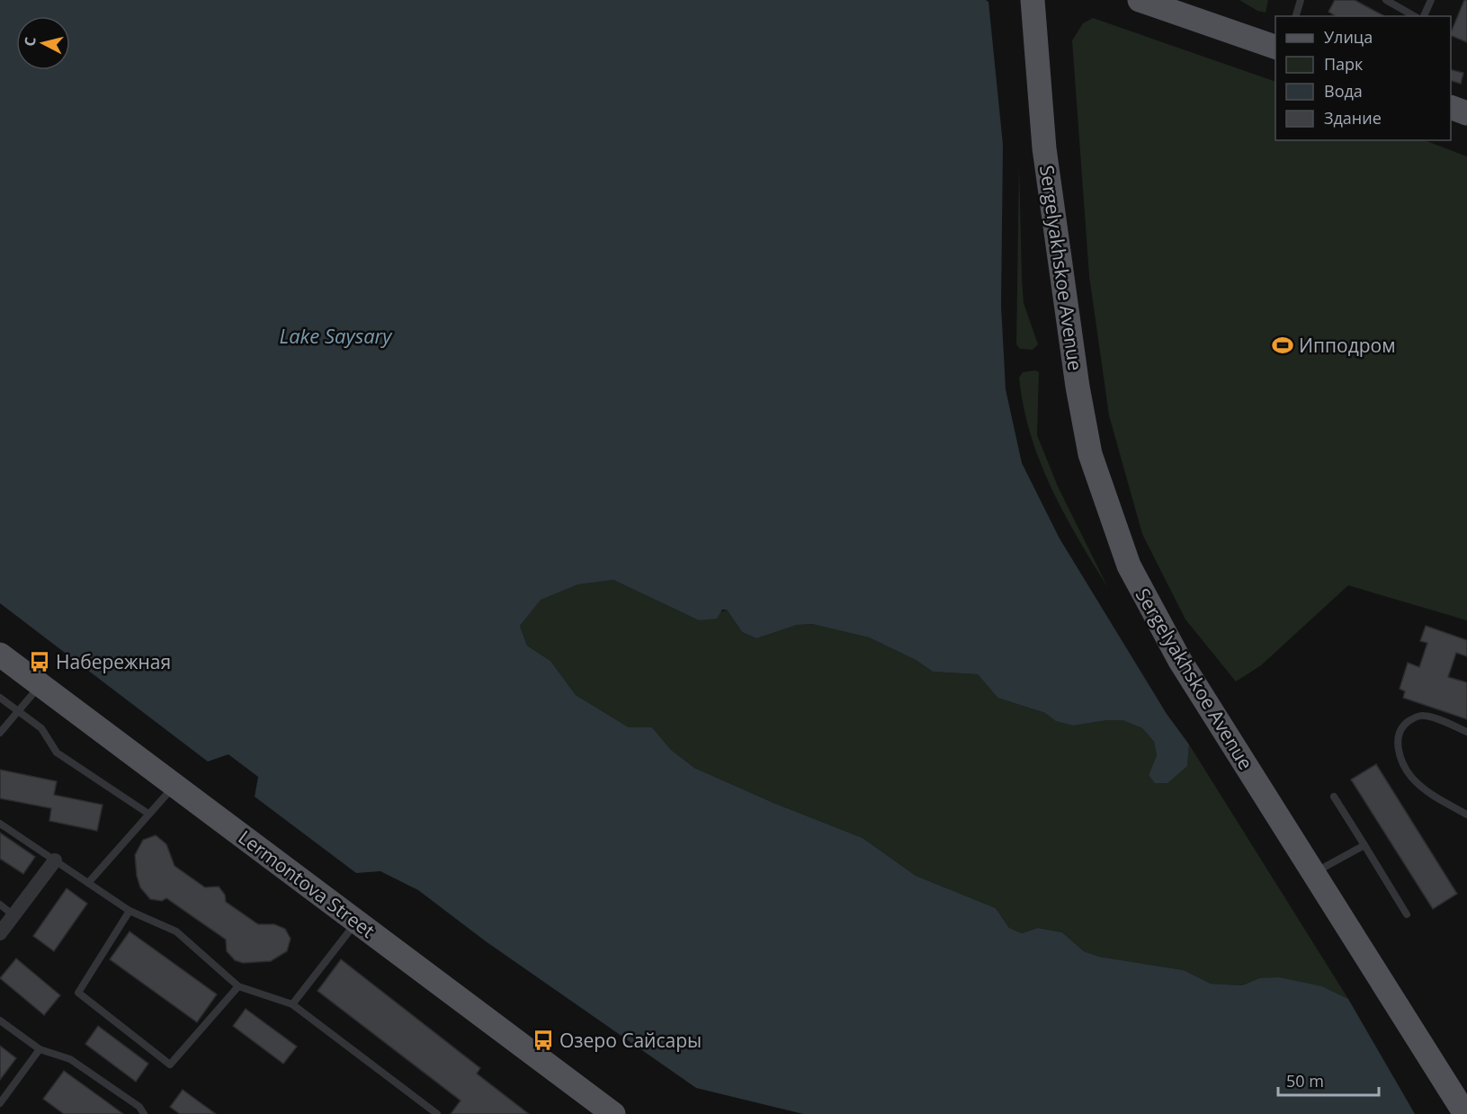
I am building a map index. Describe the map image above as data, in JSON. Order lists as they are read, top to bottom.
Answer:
{
  "streets": {
    "main road": ["Sergelyakhskoe Avenue", "Lermontova Street"]
  },
  "water": ["Lake Saysary"],
  "places": {
    "sports": ["Ипподром"],
    "bus stop": ["Набережная", "Озеро Сайсары"]
  },
  "legend": [
    "Улица",
    "Парк",
    "Вода",
    "Здание"
  ],
  "scale_bar": "50 m",
  "north": "left"
}
